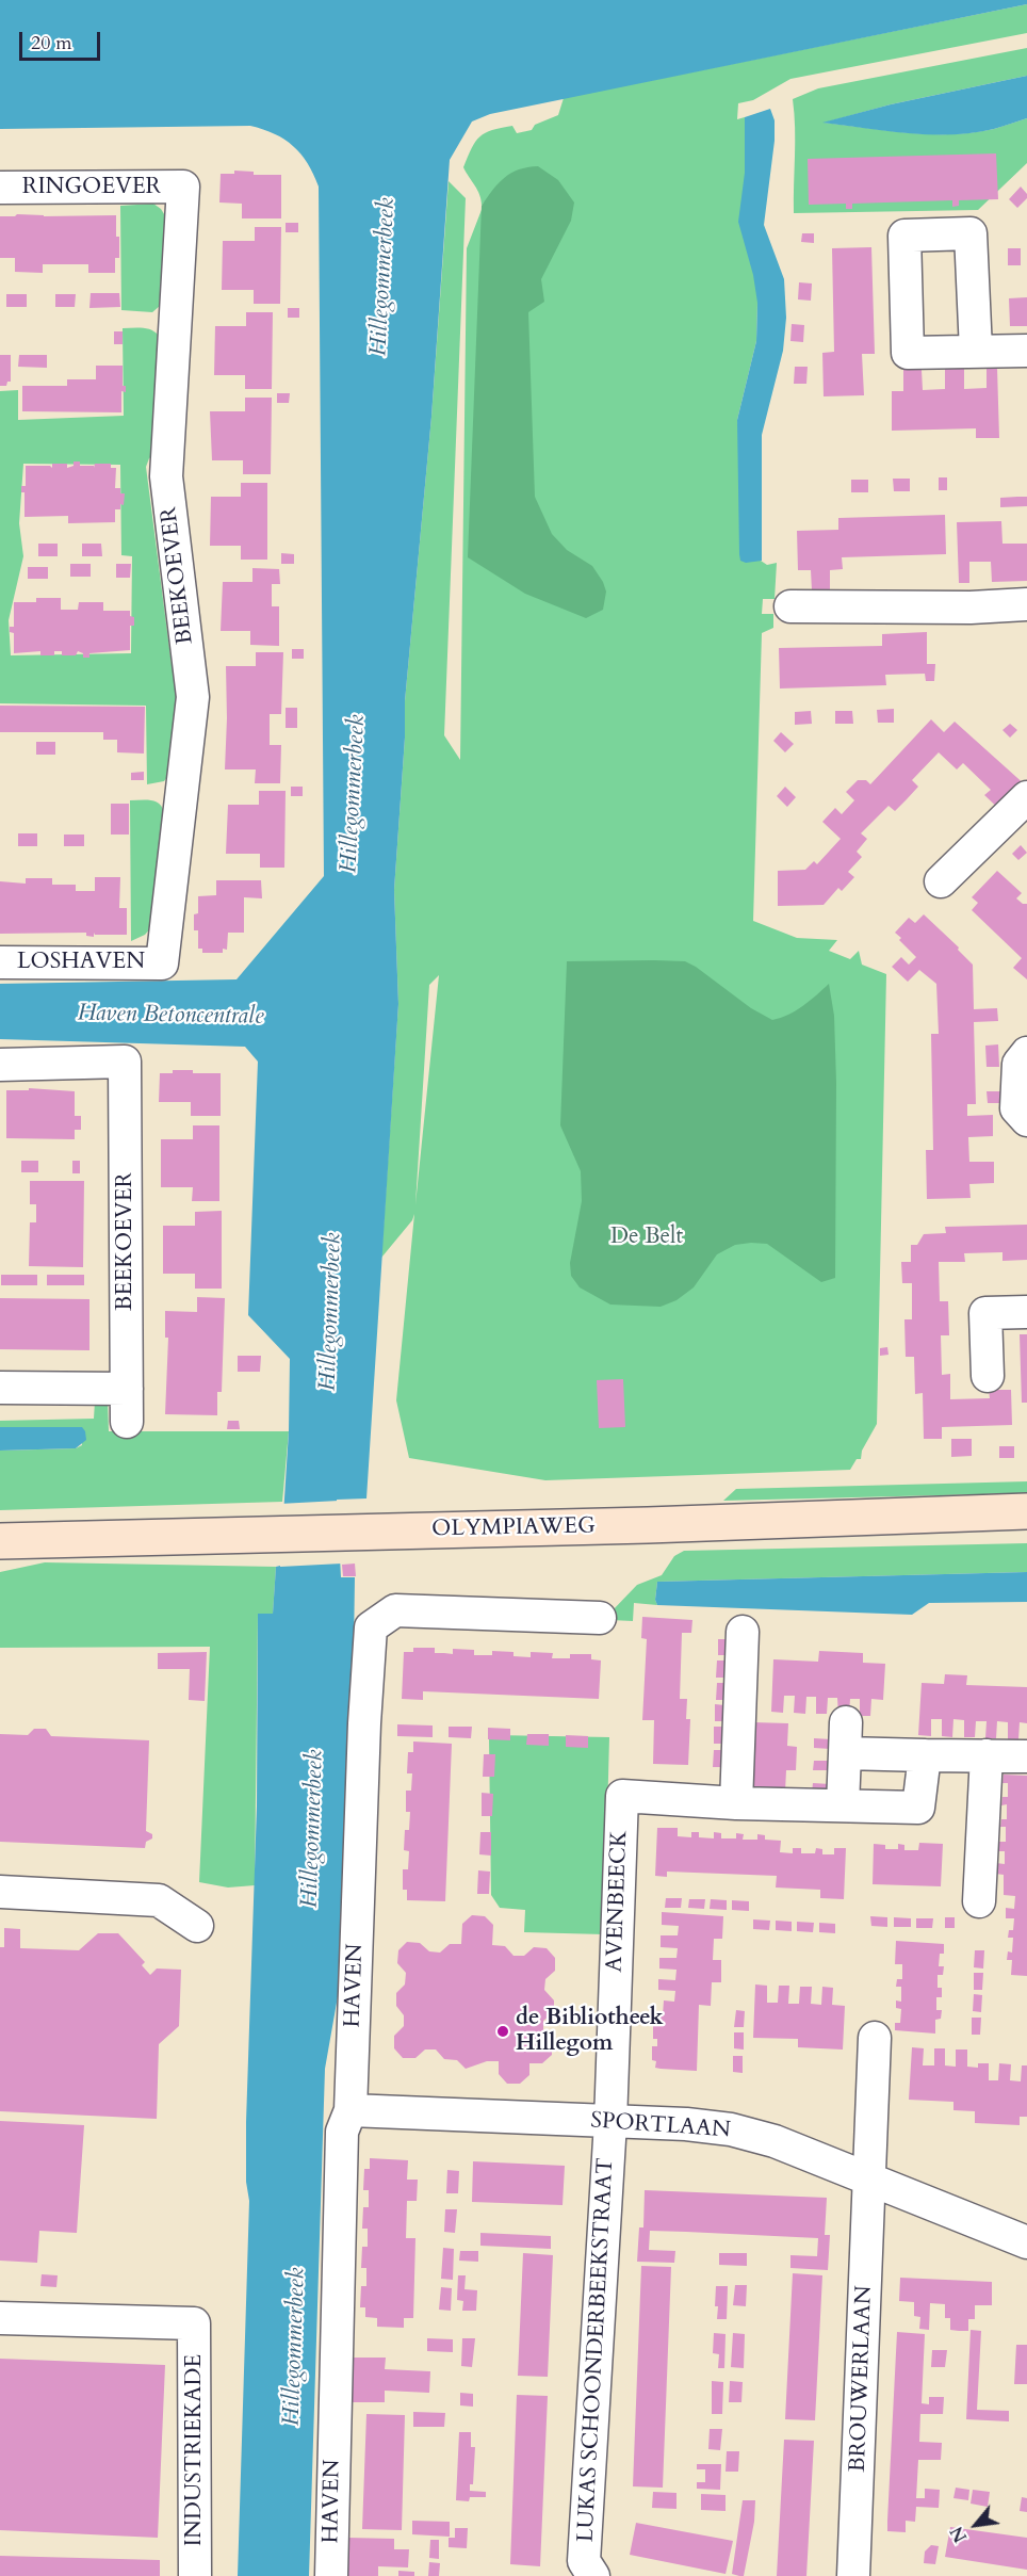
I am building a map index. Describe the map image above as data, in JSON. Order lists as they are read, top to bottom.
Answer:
{
  "streets": {
    "main road": ["OLYMPIAWEG"],
    "street": [
      "RINGOEVER",
      "BEEKOEVER",
      "LOSHAVEN",
      "AVENBEECK",
      "HAVEN",
      "SPORTLAAN",
      "LUKAS SCHOONDERBEEKSTRAAT",
      "BROUWERLAAN",
      "INDUSTRIEKADE"
    ]
  },
  "crossings": [
    ["RINGOEVER", "BEEKOEVER"],
    ["BEEKOEVER", "LOSHAVEN"],
    ["AVENBEECK", "SPORTLAAN"],
    ["AVENBEECK", "LUKAS SCHOONDERBEEKSTRAAT"],
    ["HAVEN", "SPORTLAAN"],
    ["SPORTLAAN", "LUKAS SCHOONDERBEEKSTRAAT"],
    ["SPORTLAAN", "BROUWERLAAN"]
  ],
  "water": ["Hillegommerbeek", "Haven Betoncentrale"],
  "parks": ["De Belt"],
  "places": ["de Bibliotheek Hillegom"],
  "scale_bar": "20 m",
  "north": "bottom left"
}
